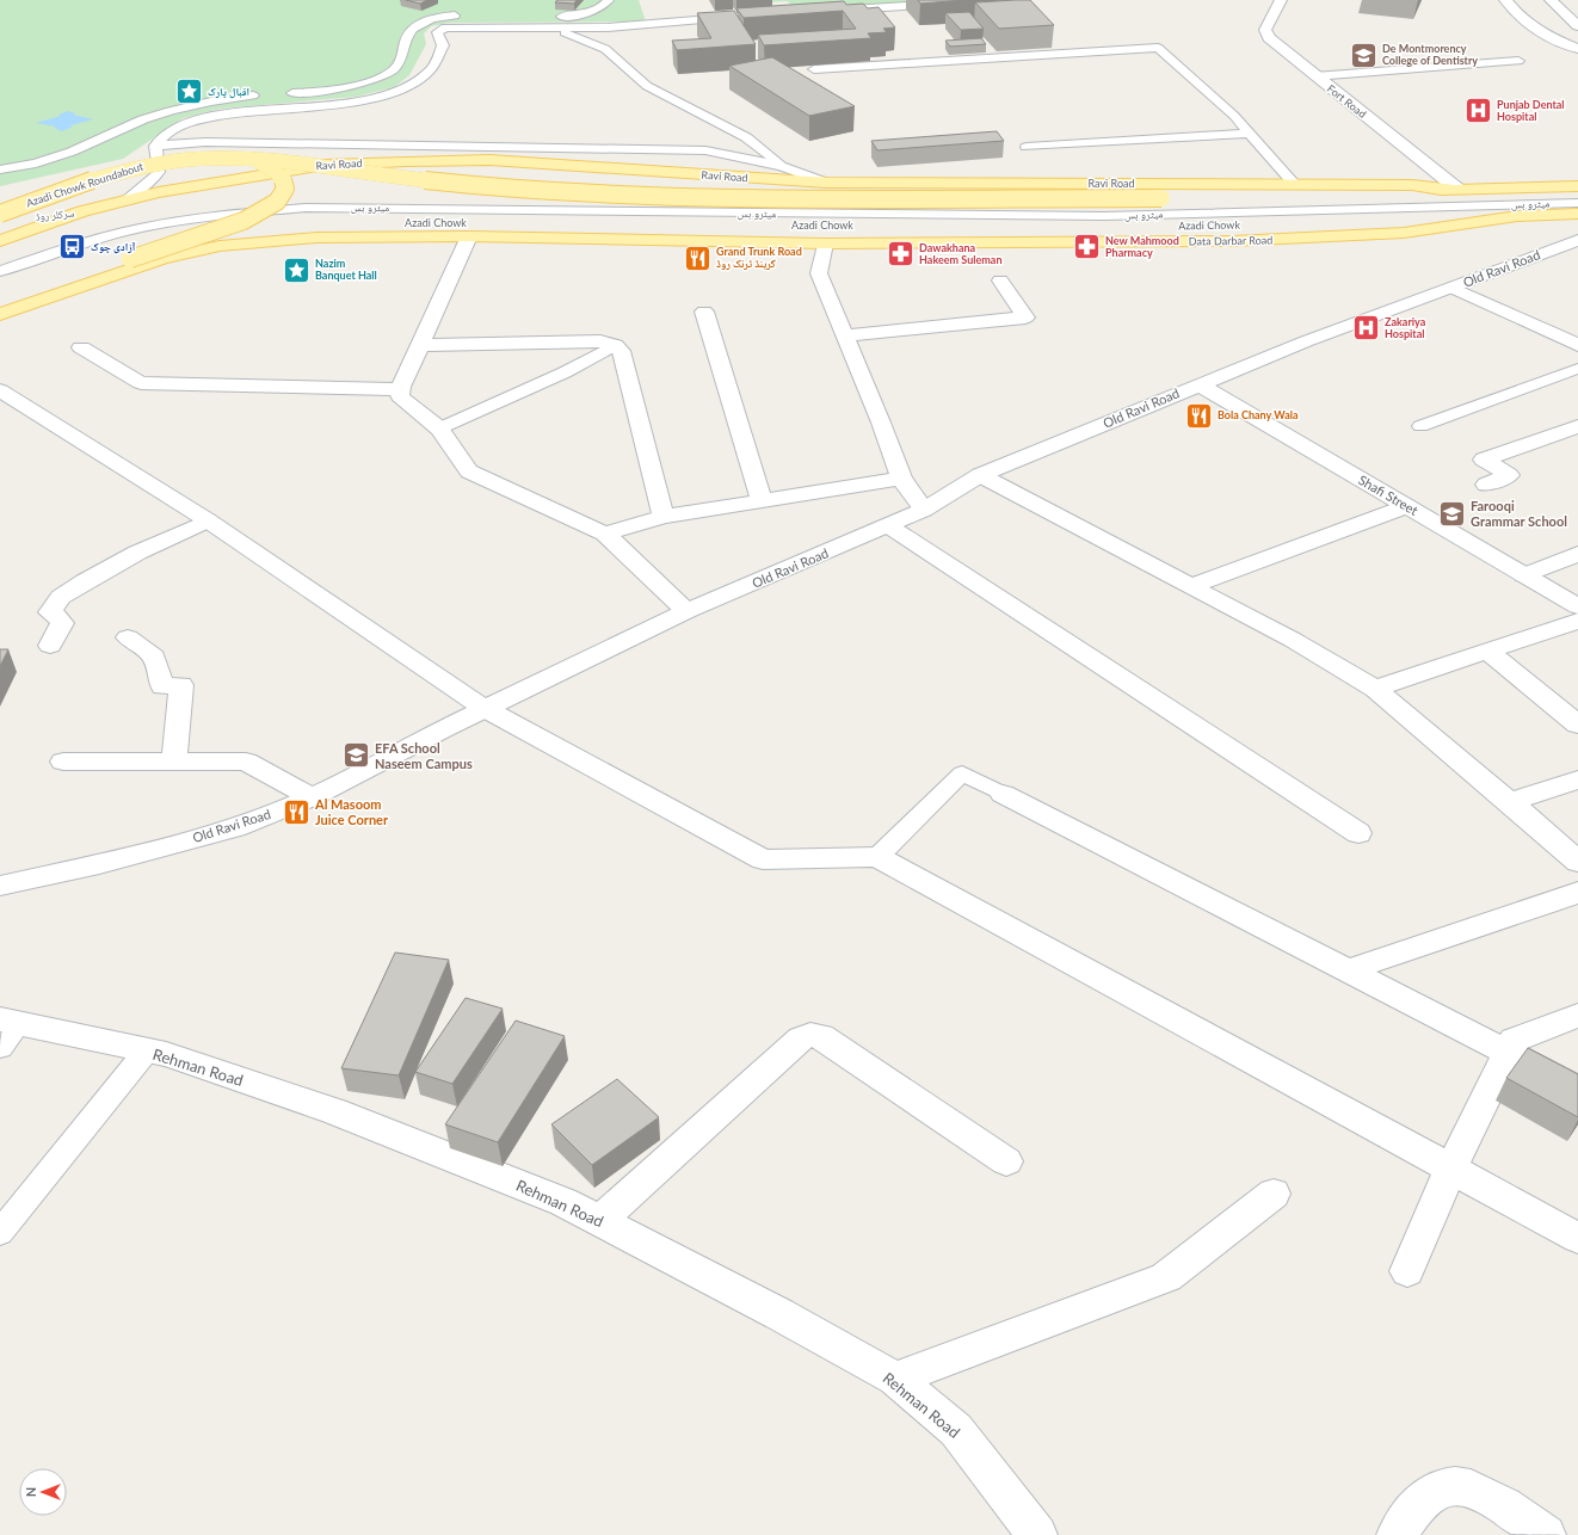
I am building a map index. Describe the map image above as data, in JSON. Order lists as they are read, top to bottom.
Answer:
{
  "streets": {
    "main road": [
      "Ravi Road",
      "Azadi Chowk Roundabout",
      "سرکلر روڈ",
      "Azadi Chowk",
      "Data Darbar Road"
    ],
    "street": [
      "Fort Road",
      "Old Ravi Road",
      "Shafi Street",
      "Rehman Road"
    ],
    "lane": ["میٹرو بس"]
  },
  "crossings": [
    ["Fort Road", "Ravi Road"],
    ["Ravi Road", "سرکلر روڈ"],
    ["میٹرو بس", "Data Darbar Road"],
    ["Azadi Chowk", "Data Darbar Road"],
    ["Old Ravi Road", "Shafi Street"]
  ],
  "places": {
    "school or university": ["De Montmorency College of Dentistry", "Farooqi Grammar School", "EFA School Naseem Campus"],
    "place": ["اقبال پارک", "Nazim Banquet Hall"],
    "hospital": ["Punjab Dental Hospital", "Zakariya Hospital"],
    "bus stop": ["آزادی چوک"],
    "pharmacy": ["New Mahmood Pharmacy", "Dawakhana Hakeem Suleman"],
    "restaurant": ["Grand Trunk Road گرینڈ ٹرنک روڈ", "Bola Chany Wala", "Al Masoom Juice Corner"]
  },
  "north": "left"
}
